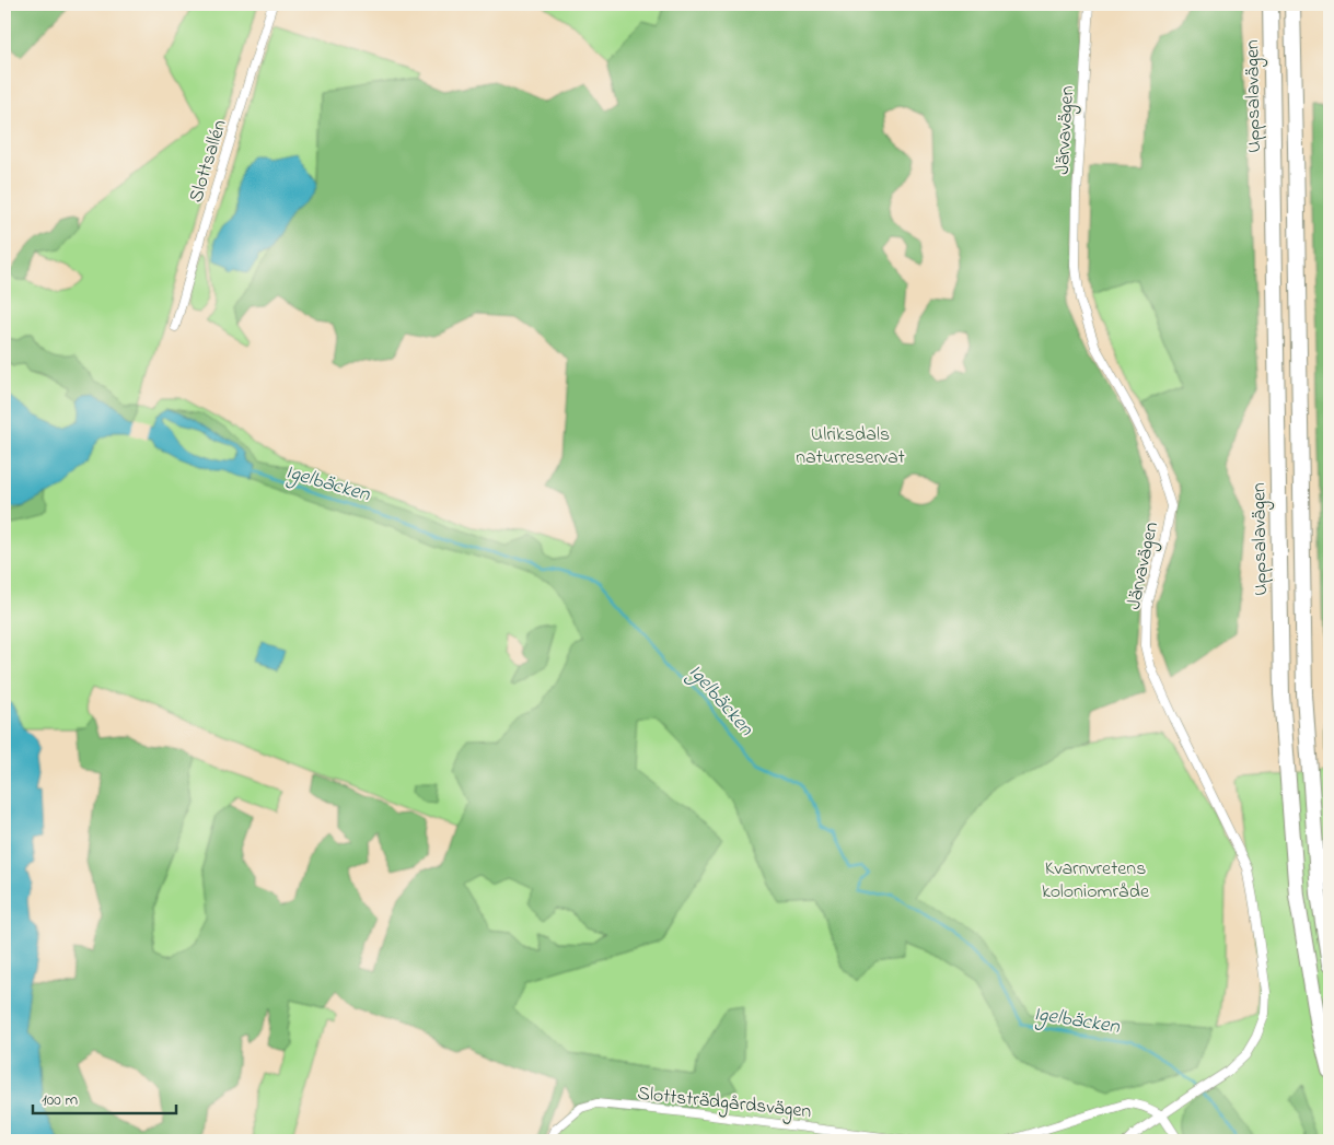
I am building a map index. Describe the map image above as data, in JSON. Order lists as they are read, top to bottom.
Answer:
{
  "streets": {
    "highway": ["Uppsalavägen"],
    "street": ["Järvavägen", "Slottsallén", "Slottsträdgårdsvägen"]
  },
  "water": ["Igelbäcken"],
  "parks": ["Ulriksdals naturreservat", "Kvarnvretens koloniområde"],
  "scale_bar": "100 m"
}
